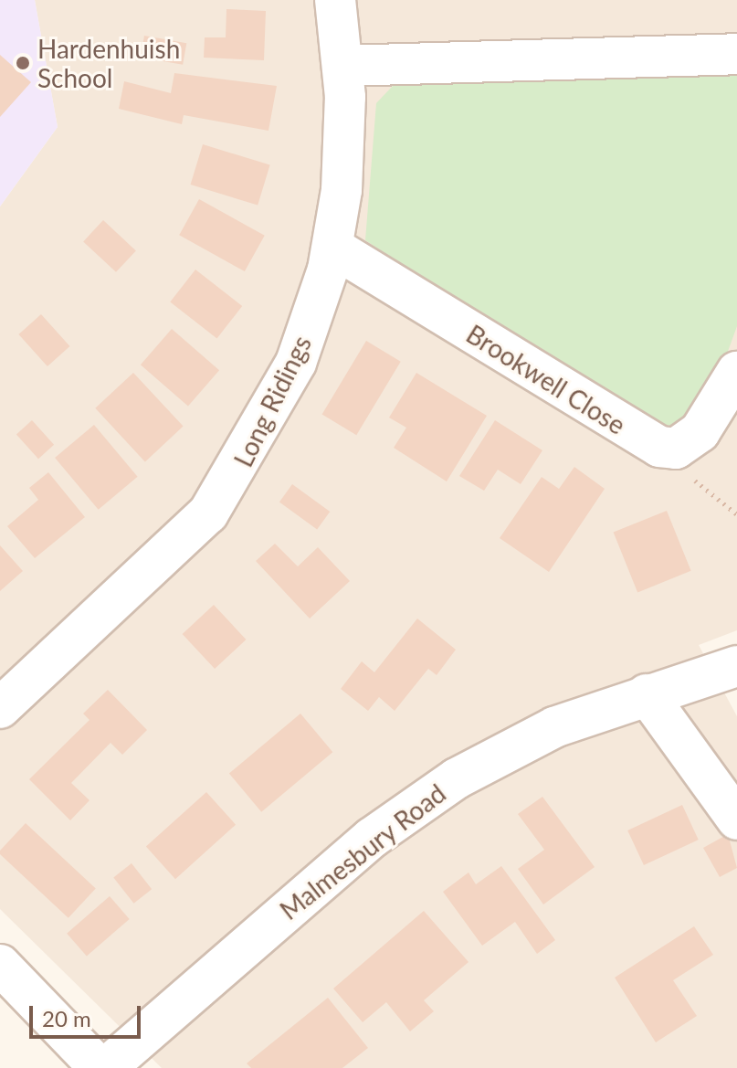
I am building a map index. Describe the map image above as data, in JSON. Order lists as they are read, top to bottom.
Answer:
{
  "streets": {
    "street": ["Brookwell Close", "Long Ridings", "Malmesbury Road"]
  },
  "crossings": [
    ["Brookwell Close", "Long Ridings"]
  ],
  "places": ["Hardenhuish School"],
  "scale_bar": "20 m"
}
